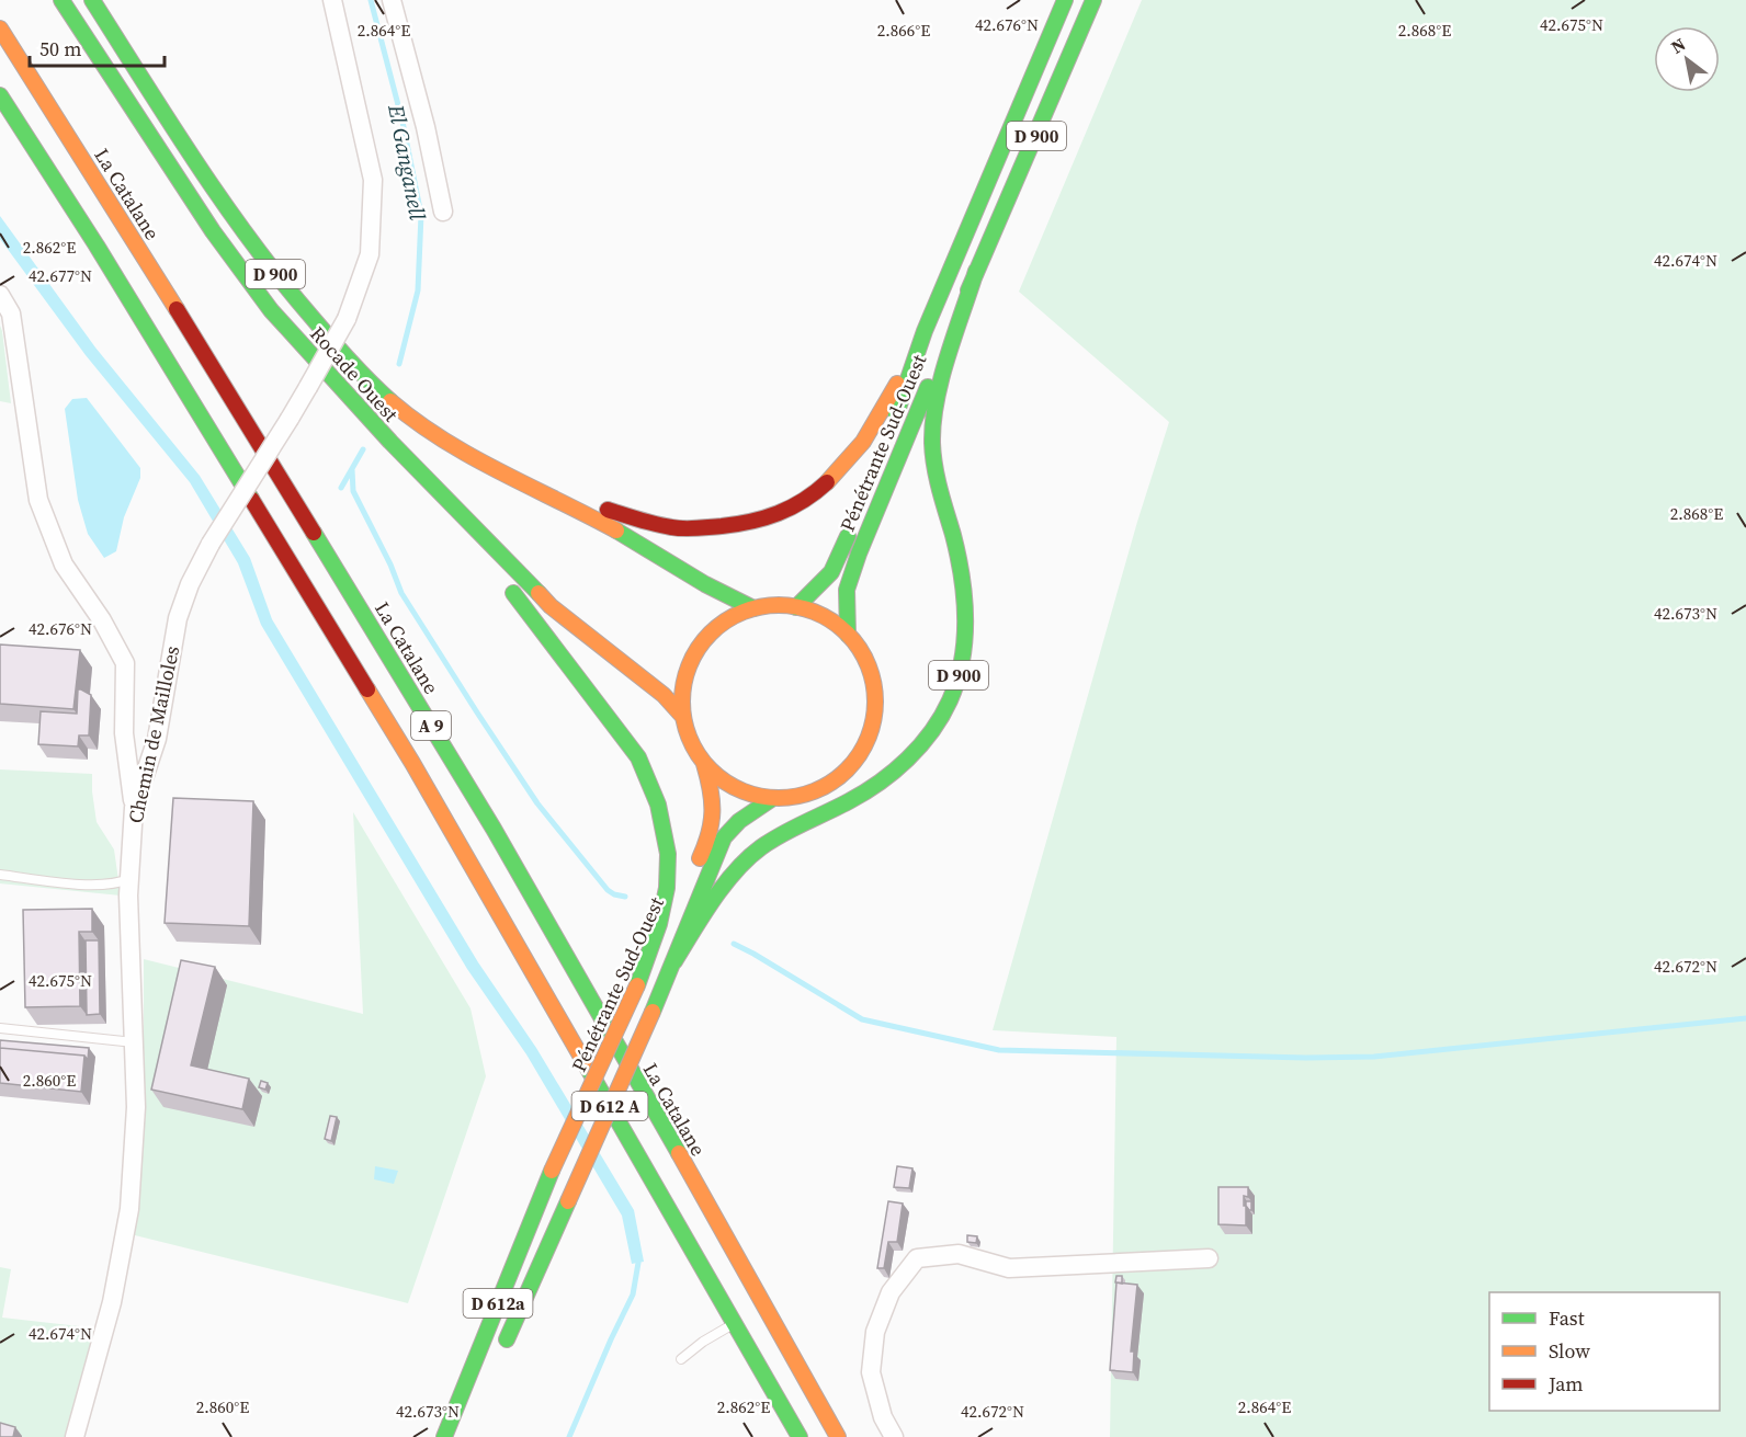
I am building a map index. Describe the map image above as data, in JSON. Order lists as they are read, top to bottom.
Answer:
{
  "streets": {
    "highway": [
      "D 900",
      "La Catalane",
      "Rocade Ouest",
      "Pénétrante Sud-Ouest",
      "A 9",
      "D 612 A",
      "D 612a"
    ],
    "street": ["Chemin de Mailloles"]
  },
  "crossings": [
    ["Rocade Ouest", "Pénétrante Sud-Ouest"],
    ["Pénétrante Sud-Ouest", "D 612a"]
  ],
  "water": ["El Ganganell"],
  "legend": ["Fast", "Slow", "Jam"],
  "scale_bar": "50 m",
  "north": "top left",
  "coordinates": [
    "42.676°N",
    "42.675°N",
    "2.866°E",
    "2.864°E",
    "2.868°E",
    "2.862°E",
    "42.674°N",
    "42.677°N",
    "42.673°N",
    "42.672°N",
    "2.860°E"
  ]
}
